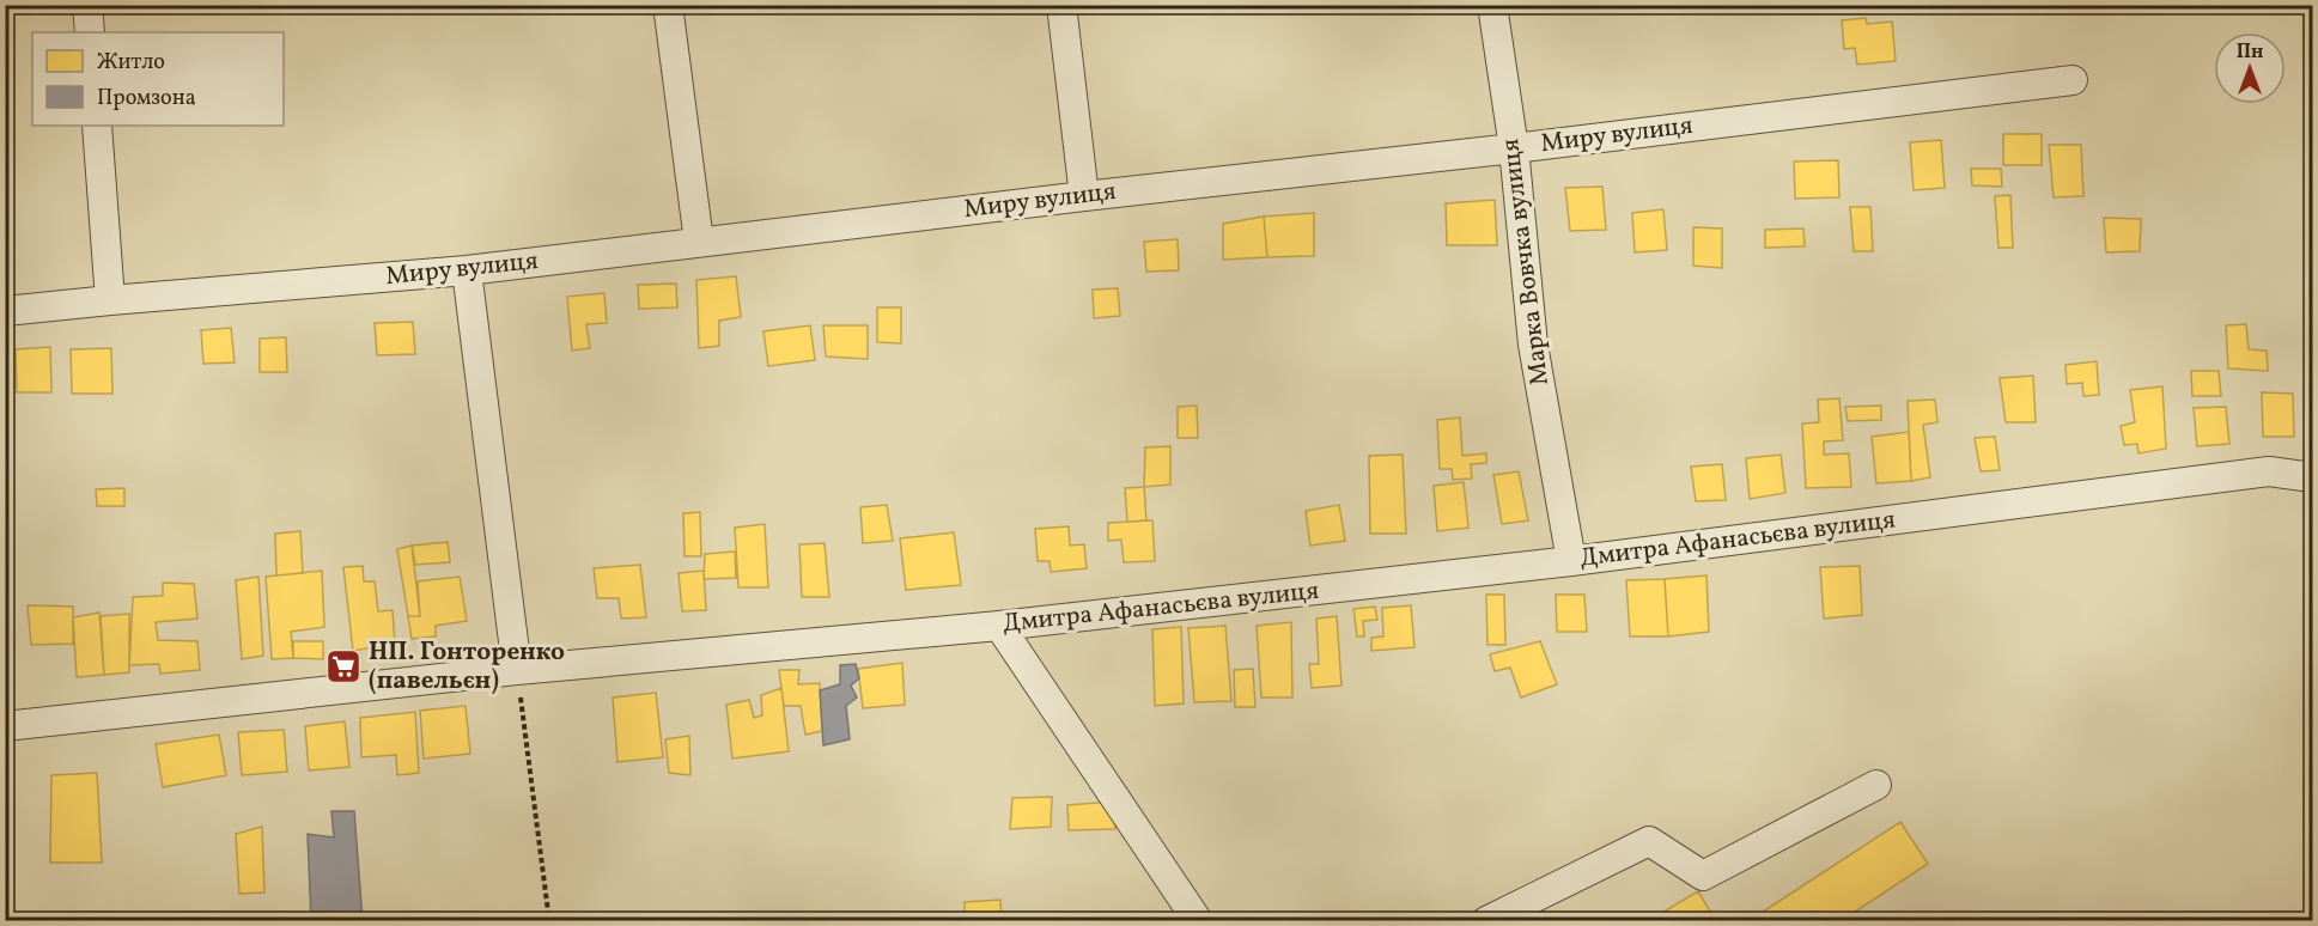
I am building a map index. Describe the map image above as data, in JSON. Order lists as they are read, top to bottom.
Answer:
{
  "streets": {
    "street": ["Миру вулиця", "Марка Вовчка вулиця", "Дмитра Афанасьєва вулиця"]
  },
  "crossings": [
    ["Миру вулиця", "Марка Вовчка вулиця"],
    ["Марка Вовчка вулиця", "Дмитра Афанасьєва вулиця"]
  ],
  "places": {
    "supermarket": ["НП. Гонторенко (павельєн)"]
  },
  "legend": ["Житло", "Промзона"],
  "north": "top"
}
